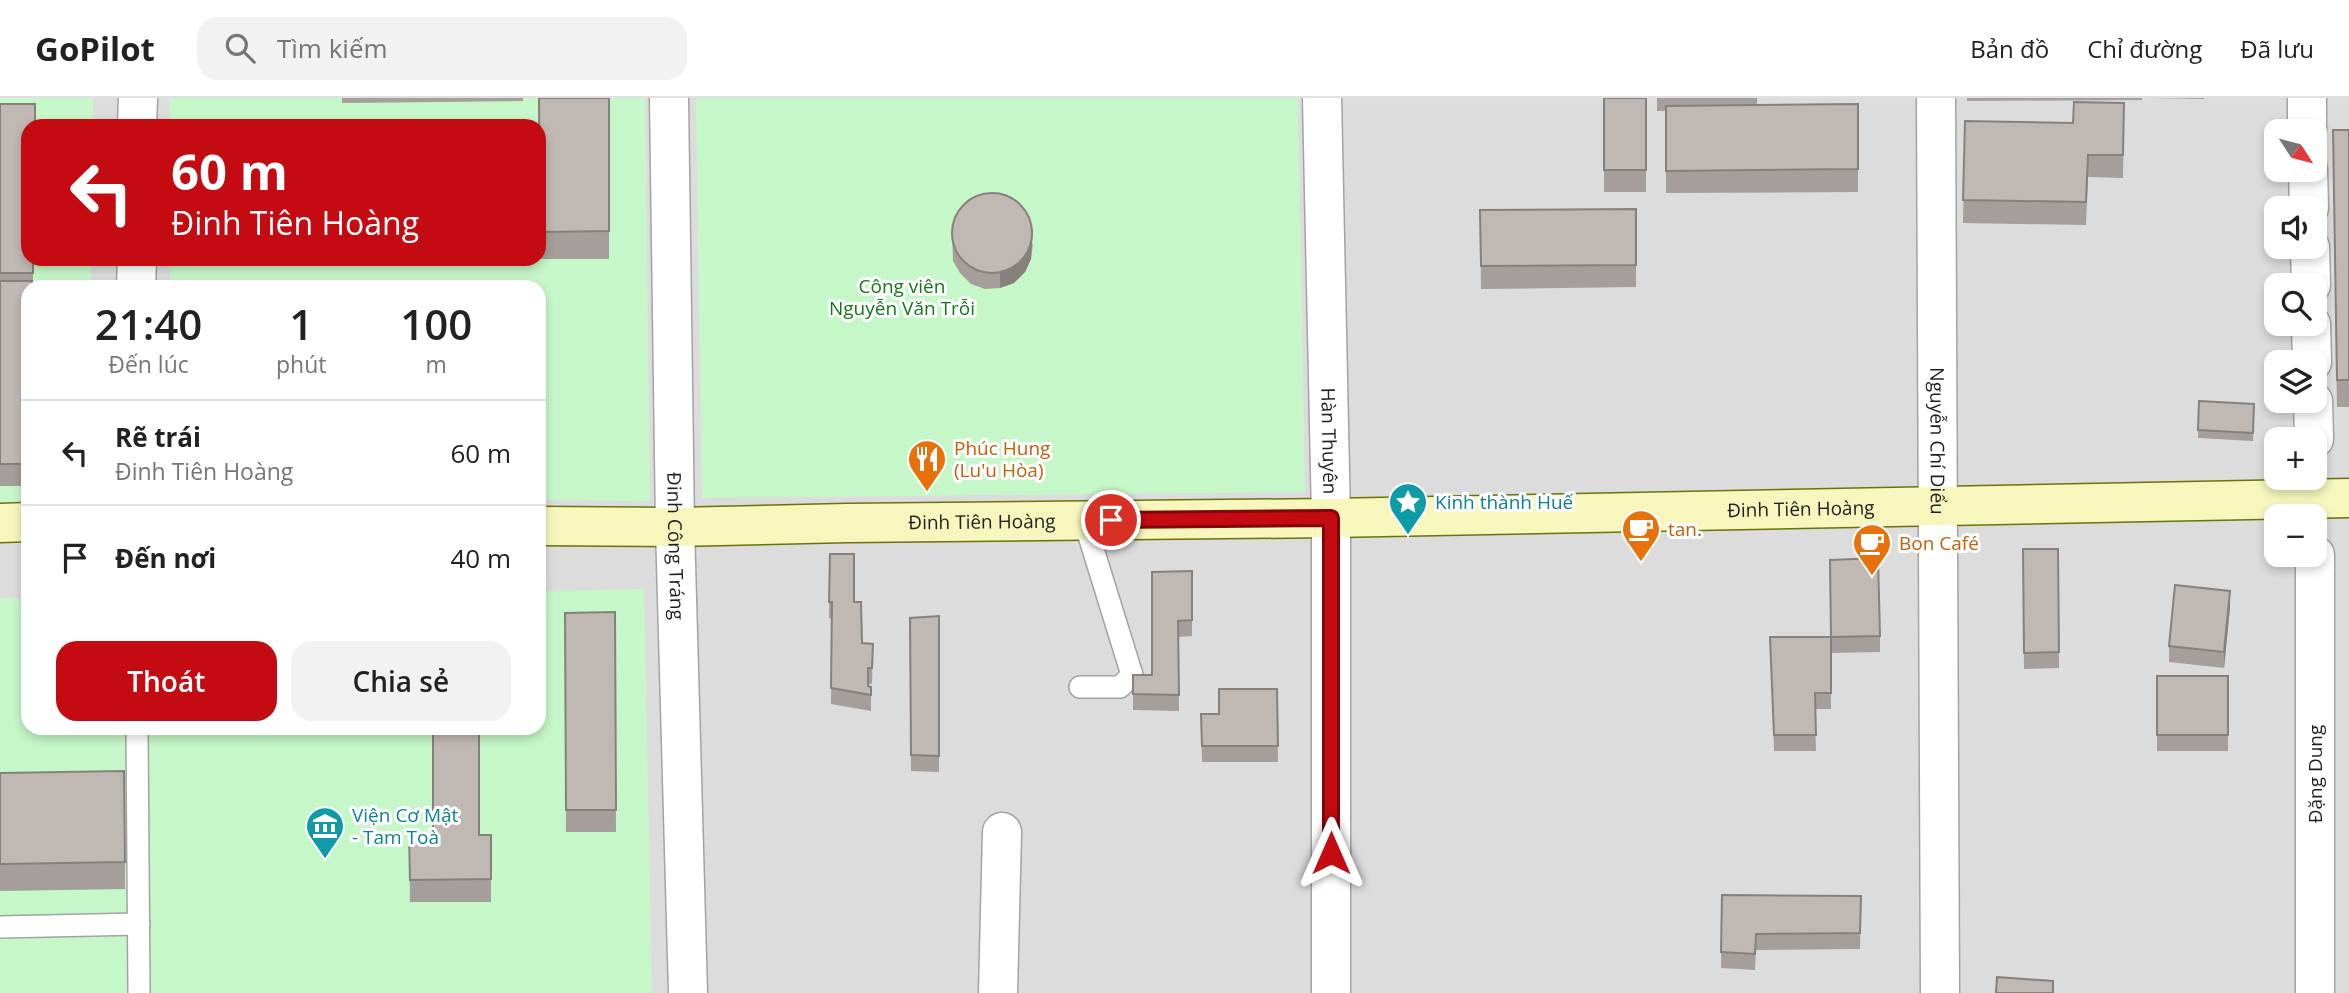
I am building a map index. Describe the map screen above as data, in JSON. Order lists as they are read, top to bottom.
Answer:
{
  "streets": {
    "main road": ["Đinh Tiên Hoàng"],
    "street": [
      "Hàn Thuyên",
      "Nguyễn Chí Diểu",
      "Đinh Công Tráng",
      "Đặng Dung"
    ]
  },
  "crossings": [
    ["Hàn Thuyên", "Đinh Tiên Hoàng"],
    ["Nguyễn Chí Diểu", "Đinh Tiên Hoàng"],
    ["Đinh Tiên Hoàng", "Đinh Công Tráng"]
  ],
  "parks": ["Công viên Nguyễn Văn Trỗi"],
  "places": {
    "restaurant": ["Phúc Hung (Lu'u Hòa)"],
    "place": ["Kinh thành Huế"],
    "cafe": ["tan.", "Bon Café"],
    "museum": ["Viện Cơ Mật - Tam Toà"]
  },
  "north": "bottom right",
  "page": {
    "header": "GoPilot",
    "search": "Tìm kiếm",
    "nav": ["Bản đồ", "Chỉ đường", "Đã lưu"],
    "map_buttons": ["+", "−"],
    "turn": ["60 m", "Đinh Tiên Hoàng"],
    "eta": [
      "21:40",
      "Đến lúc",
      "1",
      "phút",
      "100",
      "m"
    ],
    "list": [
      {
        "name": "Rẽ trái",
        "note": "Đinh Tiên Hoàng",
        "value": "60 m"
      },
      {
        "name": "Đến nơi",
        "value": "40 m"
      }
    ],
    "buttons": ["Thoát", "Chia sẻ"]
  }
}
